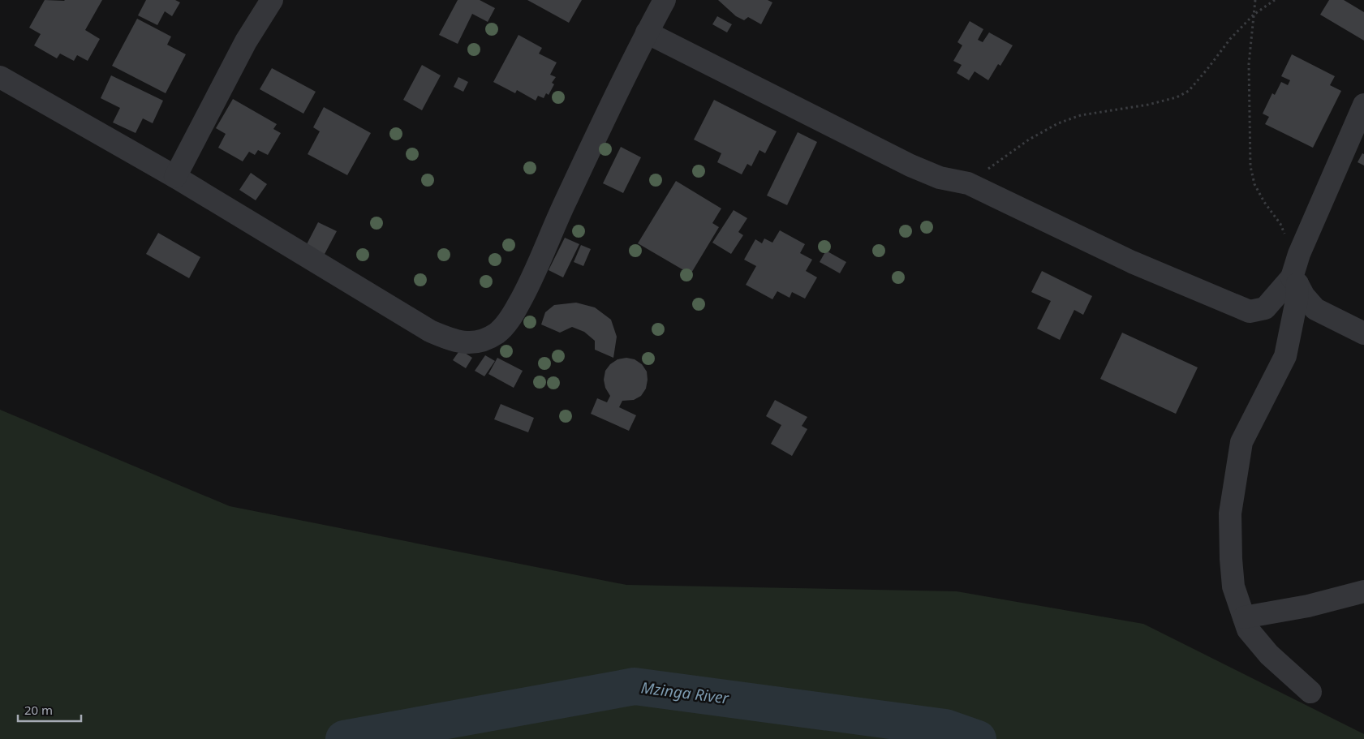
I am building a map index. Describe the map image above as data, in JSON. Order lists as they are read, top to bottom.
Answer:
{
  "water": ["Mzinga River"],
  "scale_bar": "20 m"
}
